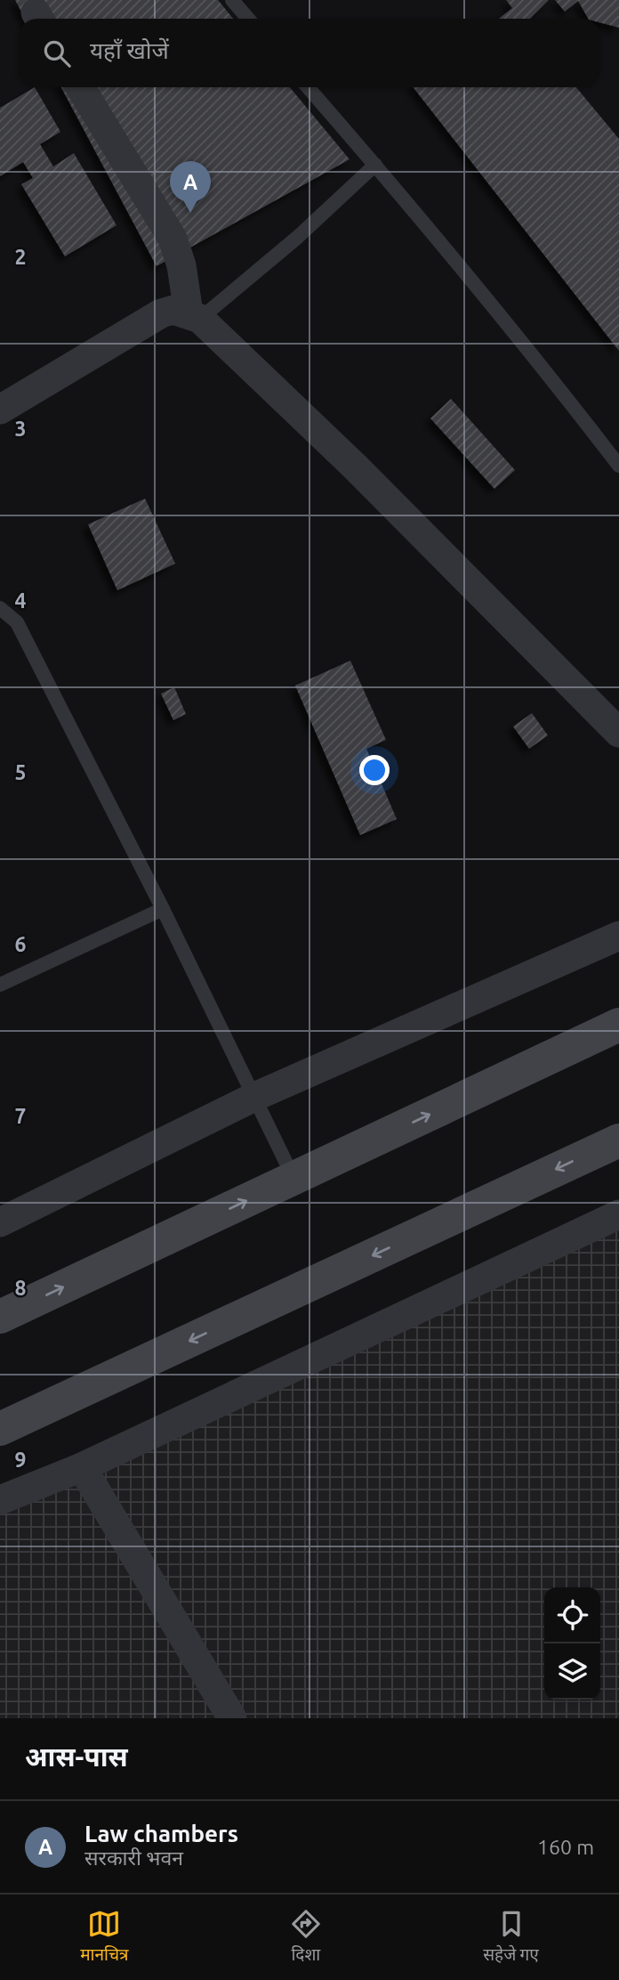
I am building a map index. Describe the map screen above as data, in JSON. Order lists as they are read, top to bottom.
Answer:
{
  "page": {
    "search": "यहाँ खोजें",
    "pins": "A",
    "heading": "आस-पास",
    "list": [
      {
        "mark": "A",
        "name": "Law chambers",
        "note": "सरकारी भवन",
        "value": "160 m"
      }
    ],
    "nav": ["मानचित्र", "दिशा", "सहेजे गए"]
  },
  "grid": {
    "rows": [
      "2",
      "3",
      "4",
      "5",
      "6",
      "7",
      "8",
      "9"
    ]
  }
}
